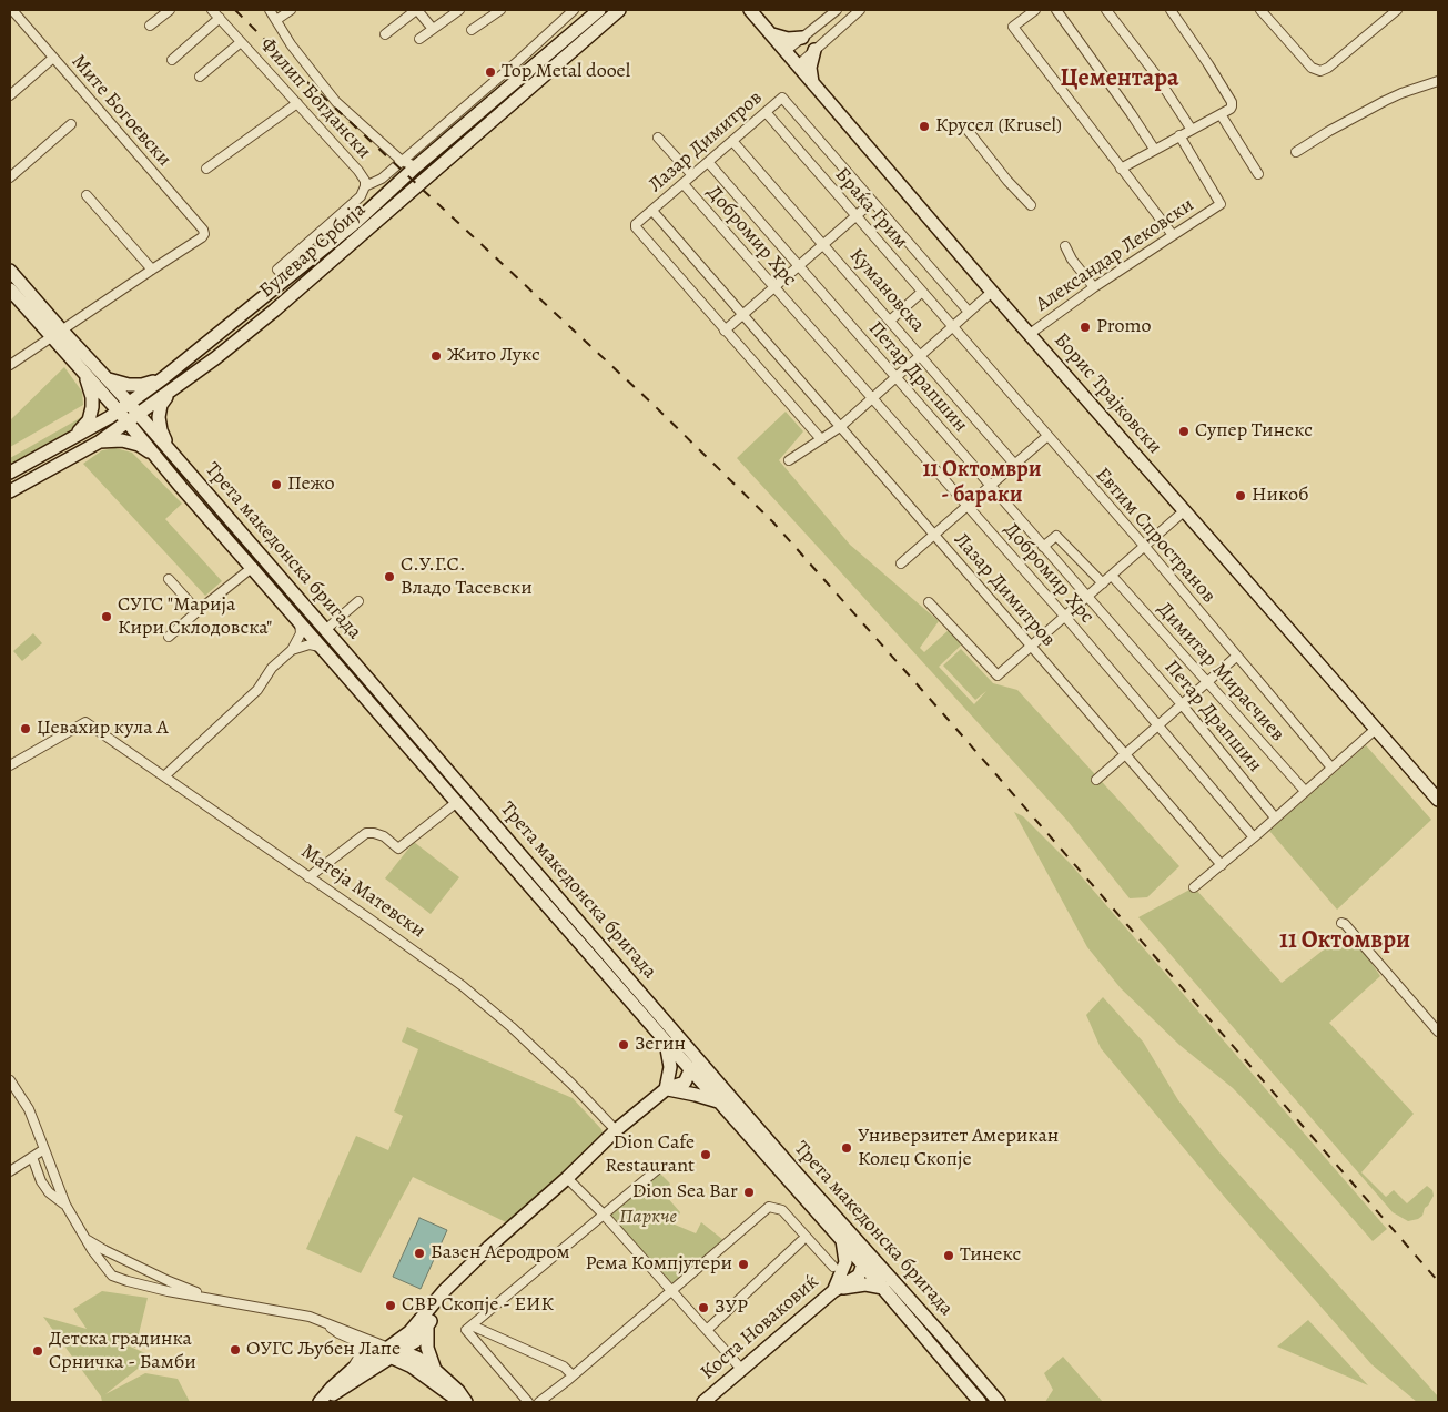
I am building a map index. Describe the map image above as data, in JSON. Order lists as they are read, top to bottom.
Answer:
{
  "streets": {
    "street": [
      "Филип Богдански",
      "Мите Богоевски",
      "Лазар Димитров",
      "Браќа Грим",
      "Добромир Хрс",
      "Булевар Србија",
      "Александар Лековски",
      "Кумановска",
      "Петар Драпшин",
      "Борис Трајковски",
      "Евтим Спространов",
      "Трета македонска бригада",
      "Димитар Мирасчиев",
      "Матеја Матевски",
      "Коста Новаковиќ"
    ]
  },
  "crossings": [
    ["Филип Богдански", "Булевар Србија"],
    ["Лазар Димитров", "Браќа Грим"],
    ["Лазар Димитров", "Добромир Хрс"],
    ["Лазар Димитров", "Кумановска"],
    ["Лазар Димитров", "Петар Драпшин"],
    ["Браќа Грим", "Евтим Спространов"],
    ["Булевар Србија", "Трета македонска бригада"],
    ["Александар Лековски", "Борис Трајковски"],
    ["Трета македонска бригада", "Коста Новаковиќ"]
  ],
  "districts": ["Цементара", "11 Октомври - бараки", "11 Октомври"],
  "parks": ["Паркче"],
  "places": [
    "Top Metal dooel",
    "Крусел (Krusel)",
    "Promo",
    "Жито Лукс",
    "Супер Тинекс",
    "Пежо",
    "Никоб",
    "С.У.Г.С. Владо Тасевски",
    "СУГС \"Марија Кири Склодовска\"",
    "Џевахир кула А",
    "Зегин",
    "Универзитет Американ Колеџ Скопје",
    "Dion Cafe Restaurant",
    "Dion Sea Bar",
    "Базен Аеродром",
    "Тинекс",
    "Рема Компјутери",
    "СВР Скопје - ЕИК",
    "ЗУР",
    "ОУГС Љубен Лапе",
    "Детска градинка Срничка - Бамби"
  ]
}
